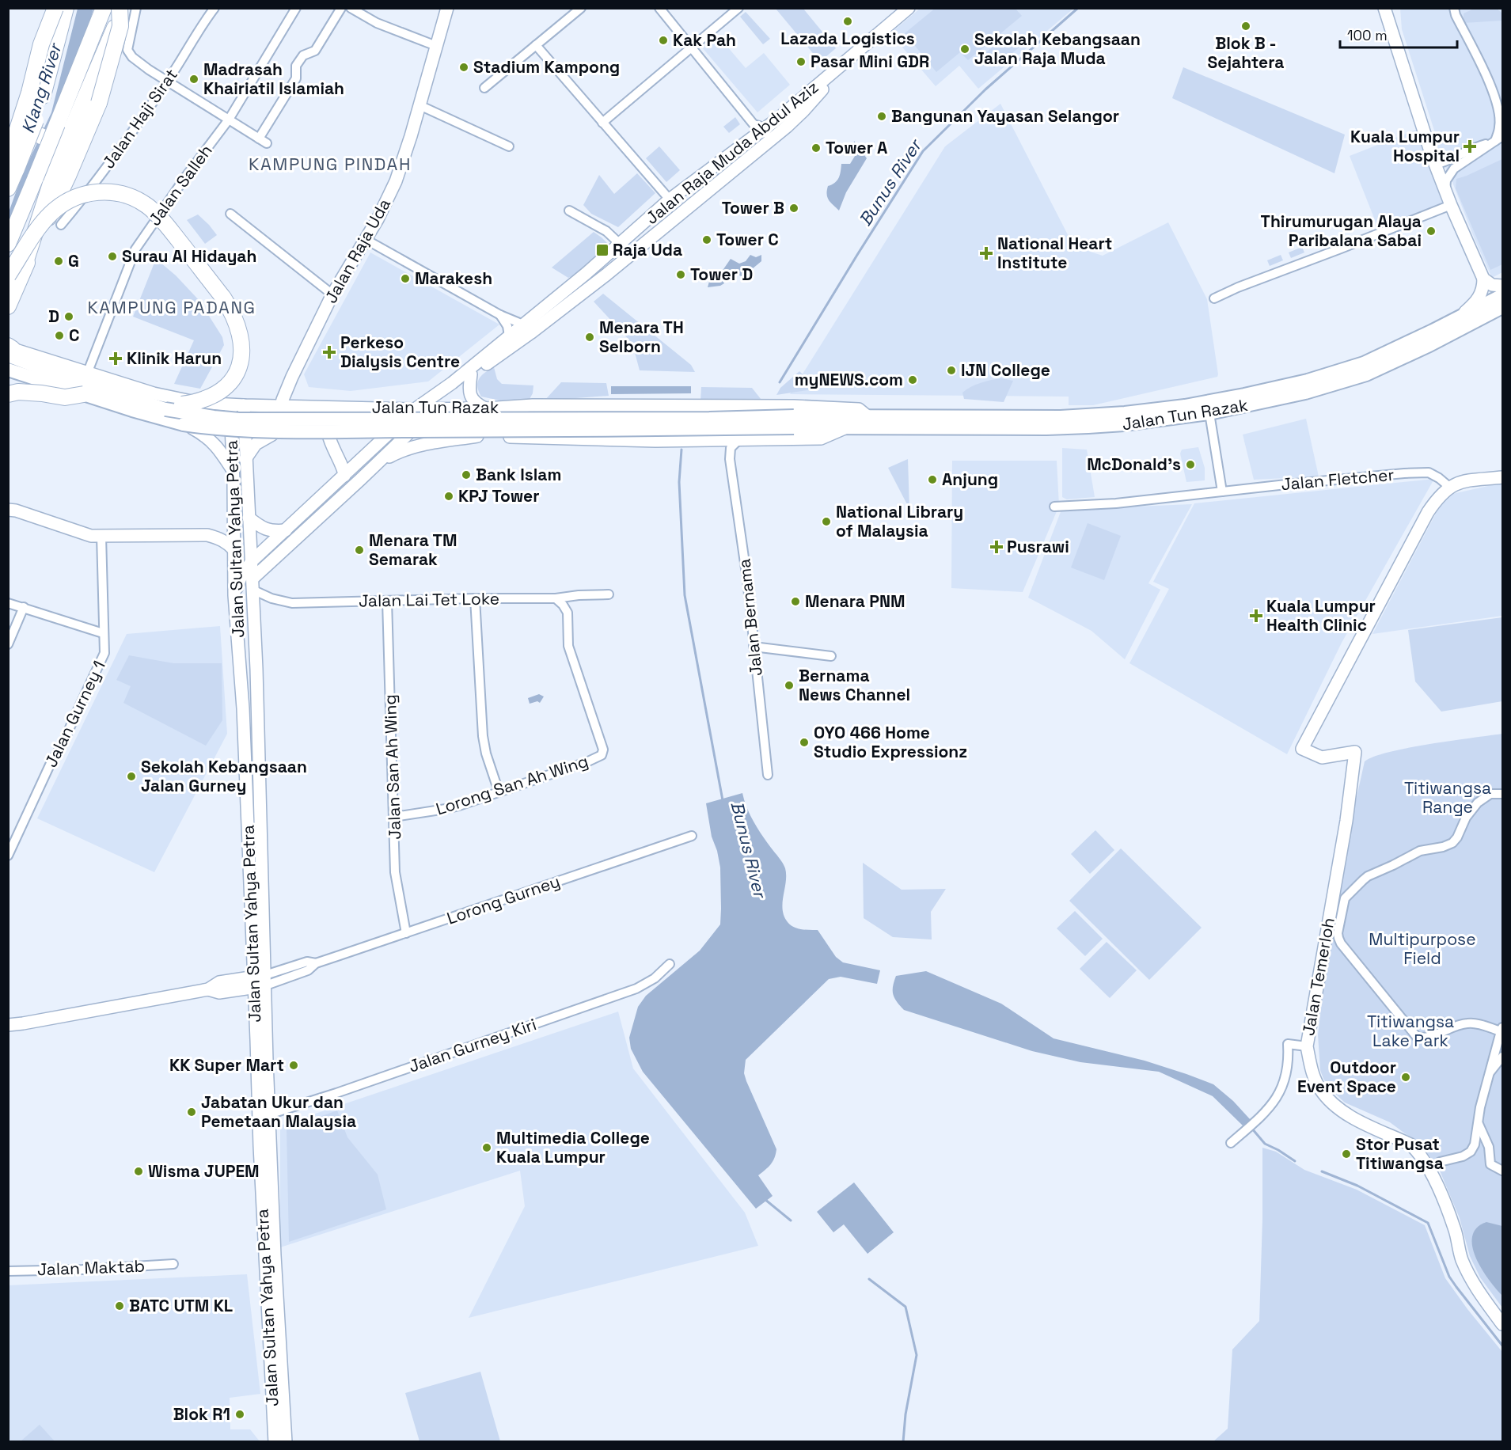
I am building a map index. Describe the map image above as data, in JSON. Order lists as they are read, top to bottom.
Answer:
{
  "streets": {
    "main road": [
      "Jalan Raja Muda Abdul Aziz",
      "Jalan Raja Uda",
      "Jalan Tun Razak",
      "Jalan Sultan Yahya Petra",
      "Jalan Temerloh"
    ],
    "street": [
      "Jalan Haji Sirat",
      "Jalan Salleh",
      "Jalan Fletcher",
      "Jalan Lai Tet Loke",
      "Jalan Bernama",
      "Jalan Gurney 1",
      "Jalan San Ah Wing",
      "Lorong San Ah Wing",
      "Lorong Gurney",
      "Jalan Gurney Kiri",
      "Jalan Maktab"
    ]
  },
  "crossings": [
    ["Jalan Raja Muda Abdul Aziz", "Jalan Tun Razak"],
    ["Jalan Raja Muda Abdul Aziz", "Jalan Sultan Yahya Petra"],
    ["Jalan Raja Muda Abdul Aziz", "Jalan Lai Tet Loke"],
    ["Jalan Salleh", "Jalan Tun Razak"],
    ["Jalan Raja Uda", "Jalan Tun Razak"],
    ["Jalan Tun Razak", "Jalan Sultan Yahya Petra"],
    ["Jalan Tun Razak", "Jalan Bernama"],
    ["Jalan Fletcher", "Jalan Temerloh"],
    ["Jalan Sultan Yahya Petra", "Jalan Lai Tet Loke"],
    ["Jalan Sultan Yahya Petra", "Lorong Gurney"],
    ["Jalan Sultan Yahya Petra", "Jalan Gurney Kiri"],
    ["Jalan Lai Tet Loke", "Jalan San Ah Wing"],
    ["Jalan Lai Tet Loke", "Lorong San Ah Wing"],
    ["Jalan San Ah Wing", "Lorong San Ah Wing"],
    ["Jalan San Ah Wing", "Lorong Gurney"]
  ],
  "districts": ["KAMPUNG PINDAH", "KAMPUNG PADANG"],
  "water": ["Klang River", "Bunus River"],
  "parks": ["Titiwangsa Range", "Multipurpose Field", "Titiwangsa Lake Park"],
  "places": {
    "other": [
      "Lazada Logistics",
      "Blok B - Sejahtera",
      "Kak Pah",
      "Sekolah Kebangsaan Jalan Raja Muda",
      "Pasar Mini GDR",
      "Stadium Kampong",
      "Madrasah Khairiatil Islamiah",
      "Bangunan Yayasan Selangor",
      "Tower A",
      "Tower B",
      "Thirumurugan Alaya Paribalana Sabai",
      "Tower C",
      "Surau Al Hidayah",
      "G",
      "Tower D",
      "Marakesh",
      "D",
      "C",
      "Menara TH Selborn",
      "IJN College",
      "myNEWS.com",
      "McDonald's",
      "Bank Islam",
      "Anjung",
      "KPJ Tower",
      "National Library of Malaysia",
      "Menara TM Semarak",
      "Menara PNM",
      "Bernama News Channel",
      "OYO 466 Home Studio Expressionz",
      "Sekolah Kebangsaan Jalan Gurney",
      "KK Super Mart",
      "Outdoor Event Space",
      "Jabatan Ukur dan Pemetaan Malaysia",
      "Multimedia College Kuala Lumpur",
      "Stor Pusat Titiwangsa",
      "Wisma JUPEM",
      "BATC UTM KL",
      "Blok R1"
    ],
    "health": [
      "Kuala Lumpur Hospital",
      "National Heart Institute",
      "Perkeso Dialysis Centre",
      "Klinik Harun",
      "Pusrawi",
      "Kuala Lumpur Health Clinic"
    ],
    "transit": ["Raja Uda"]
  },
  "scale_bar": "100 m"
}
